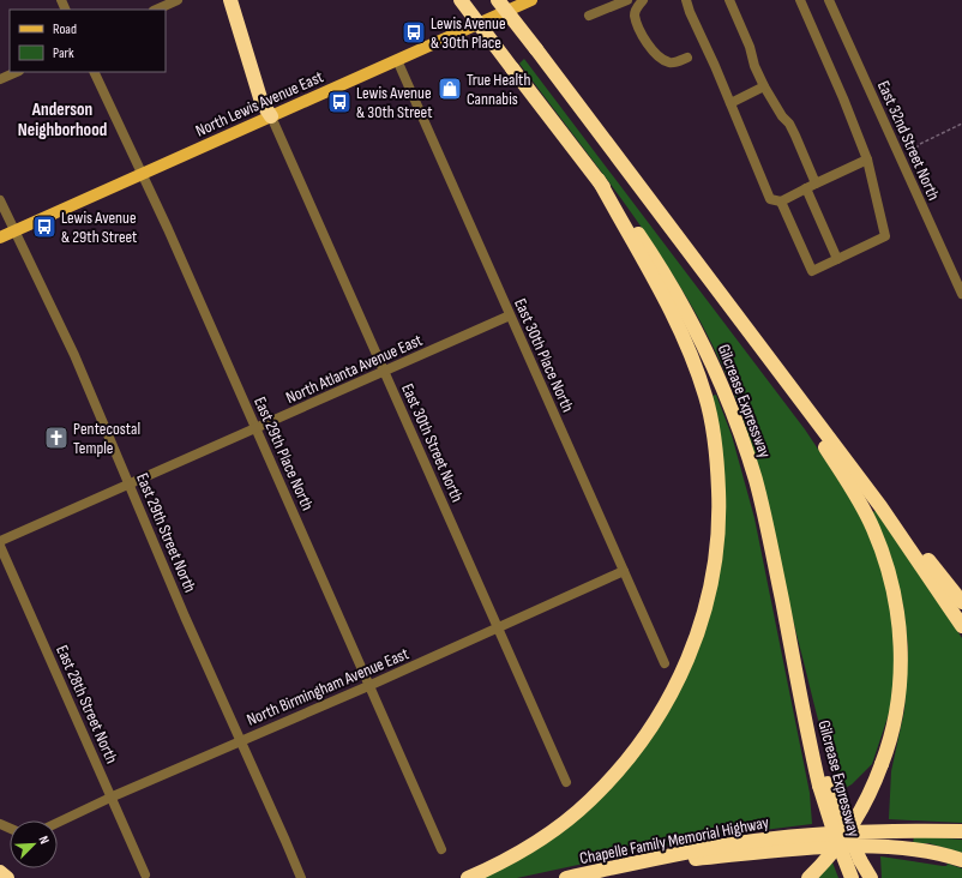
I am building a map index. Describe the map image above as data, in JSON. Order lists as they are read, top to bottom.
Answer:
{
  "streets": {
    "highway": ["Gilcrease Expressway", "Chapelle Family Memorial Highway"],
    "main road": ["North Lewis Avenue East"],
    "street": [
      "East 32nd Street North",
      "East 30th Place North",
      "North Atlanta Avenue East",
      "East 30th Street North",
      "East 29th Place North",
      "East 29th Street North",
      "North Birmingham Avenue East",
      "East 28th Street North"
    ]
  },
  "crossings": [
    ["North Lewis Avenue East", "East 30th Place North"],
    ["North Lewis Avenue East", "East 30th Street North"],
    ["North Lewis Avenue East", "East 29th Place North"],
    ["North Lewis Avenue East", "East 29th Street North"],
    ["East 30th Place North", "North Atlanta Avenue East"],
    ["East 30th Place North", "North Birmingham Avenue East"],
    ["North Atlanta Avenue East", "East 30th Street North"],
    ["North Atlanta Avenue East", "East 29th Place North"],
    ["North Atlanta Avenue East", "East 29th Street North"],
    ["East 30th Street North", "North Birmingham Avenue East"],
    ["East 29th Place North", "North Birmingham Avenue East"],
    ["East 29th Street North", "North Birmingham Avenue East"],
    ["North Birmingham Avenue East", "East 28th Street North"]
  ],
  "districts": ["Anderson Neighborhood"],
  "places": {
    "bus stop": ["Lewis Avenue & 30th Place", "Lewis Avenue & 30th Street", "Lewis Avenue & 29th Street"],
    "shop": ["True Health Cannabis"],
    "church": ["Pentecostal Temple"]
  },
  "legend": ["Road", "Park"],
  "north": "top right"
}
